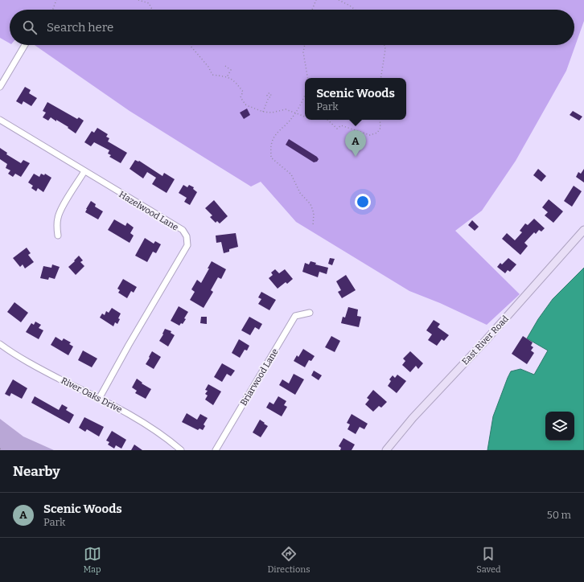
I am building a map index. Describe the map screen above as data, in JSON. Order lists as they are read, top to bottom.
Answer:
{
  "streets": {
    "main road": ["East River Road"],
    "street": ["Hazelwood Lane", "Briarwood Lane", "River Oaks Drive"]
  },
  "crossings": [
    ["Hazelwood Lane", "River Oaks Drive"]
  ],
  "page": {
    "search": "Search here",
    "popup": ["Scenic Woods", "Park"],
    "pins": "A",
    "heading": "Nearby",
    "list": [
      {
        "mark": "A",
        "name": "Scenic Woods",
        "note": "Park",
        "value": "50 m"
      }
    ],
    "nav": ["Map", "Directions", "Saved"]
  }
}
